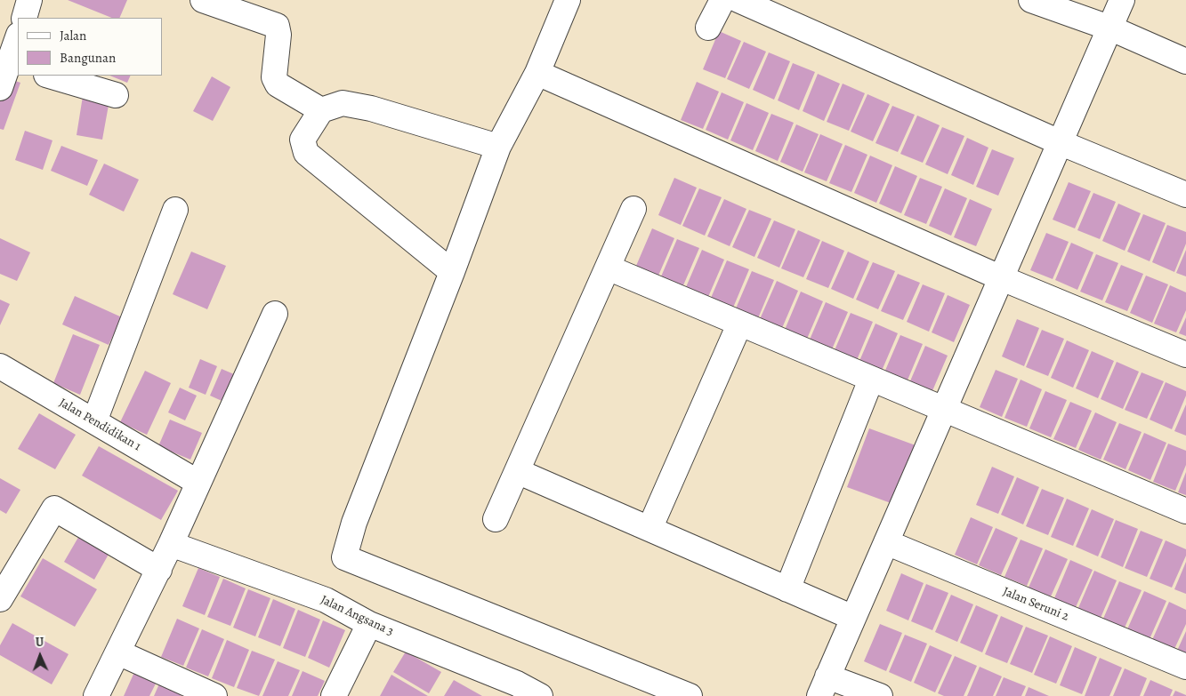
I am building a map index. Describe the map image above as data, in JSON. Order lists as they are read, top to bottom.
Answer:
{
  "streets": {
    "street": ["Jalan Pendidikan 1", "Jalan Seruni 2", "Jalan Angsana 3"]
  },
  "legend": ["Jalan", "Bangunan"],
  "north": "top"
}
